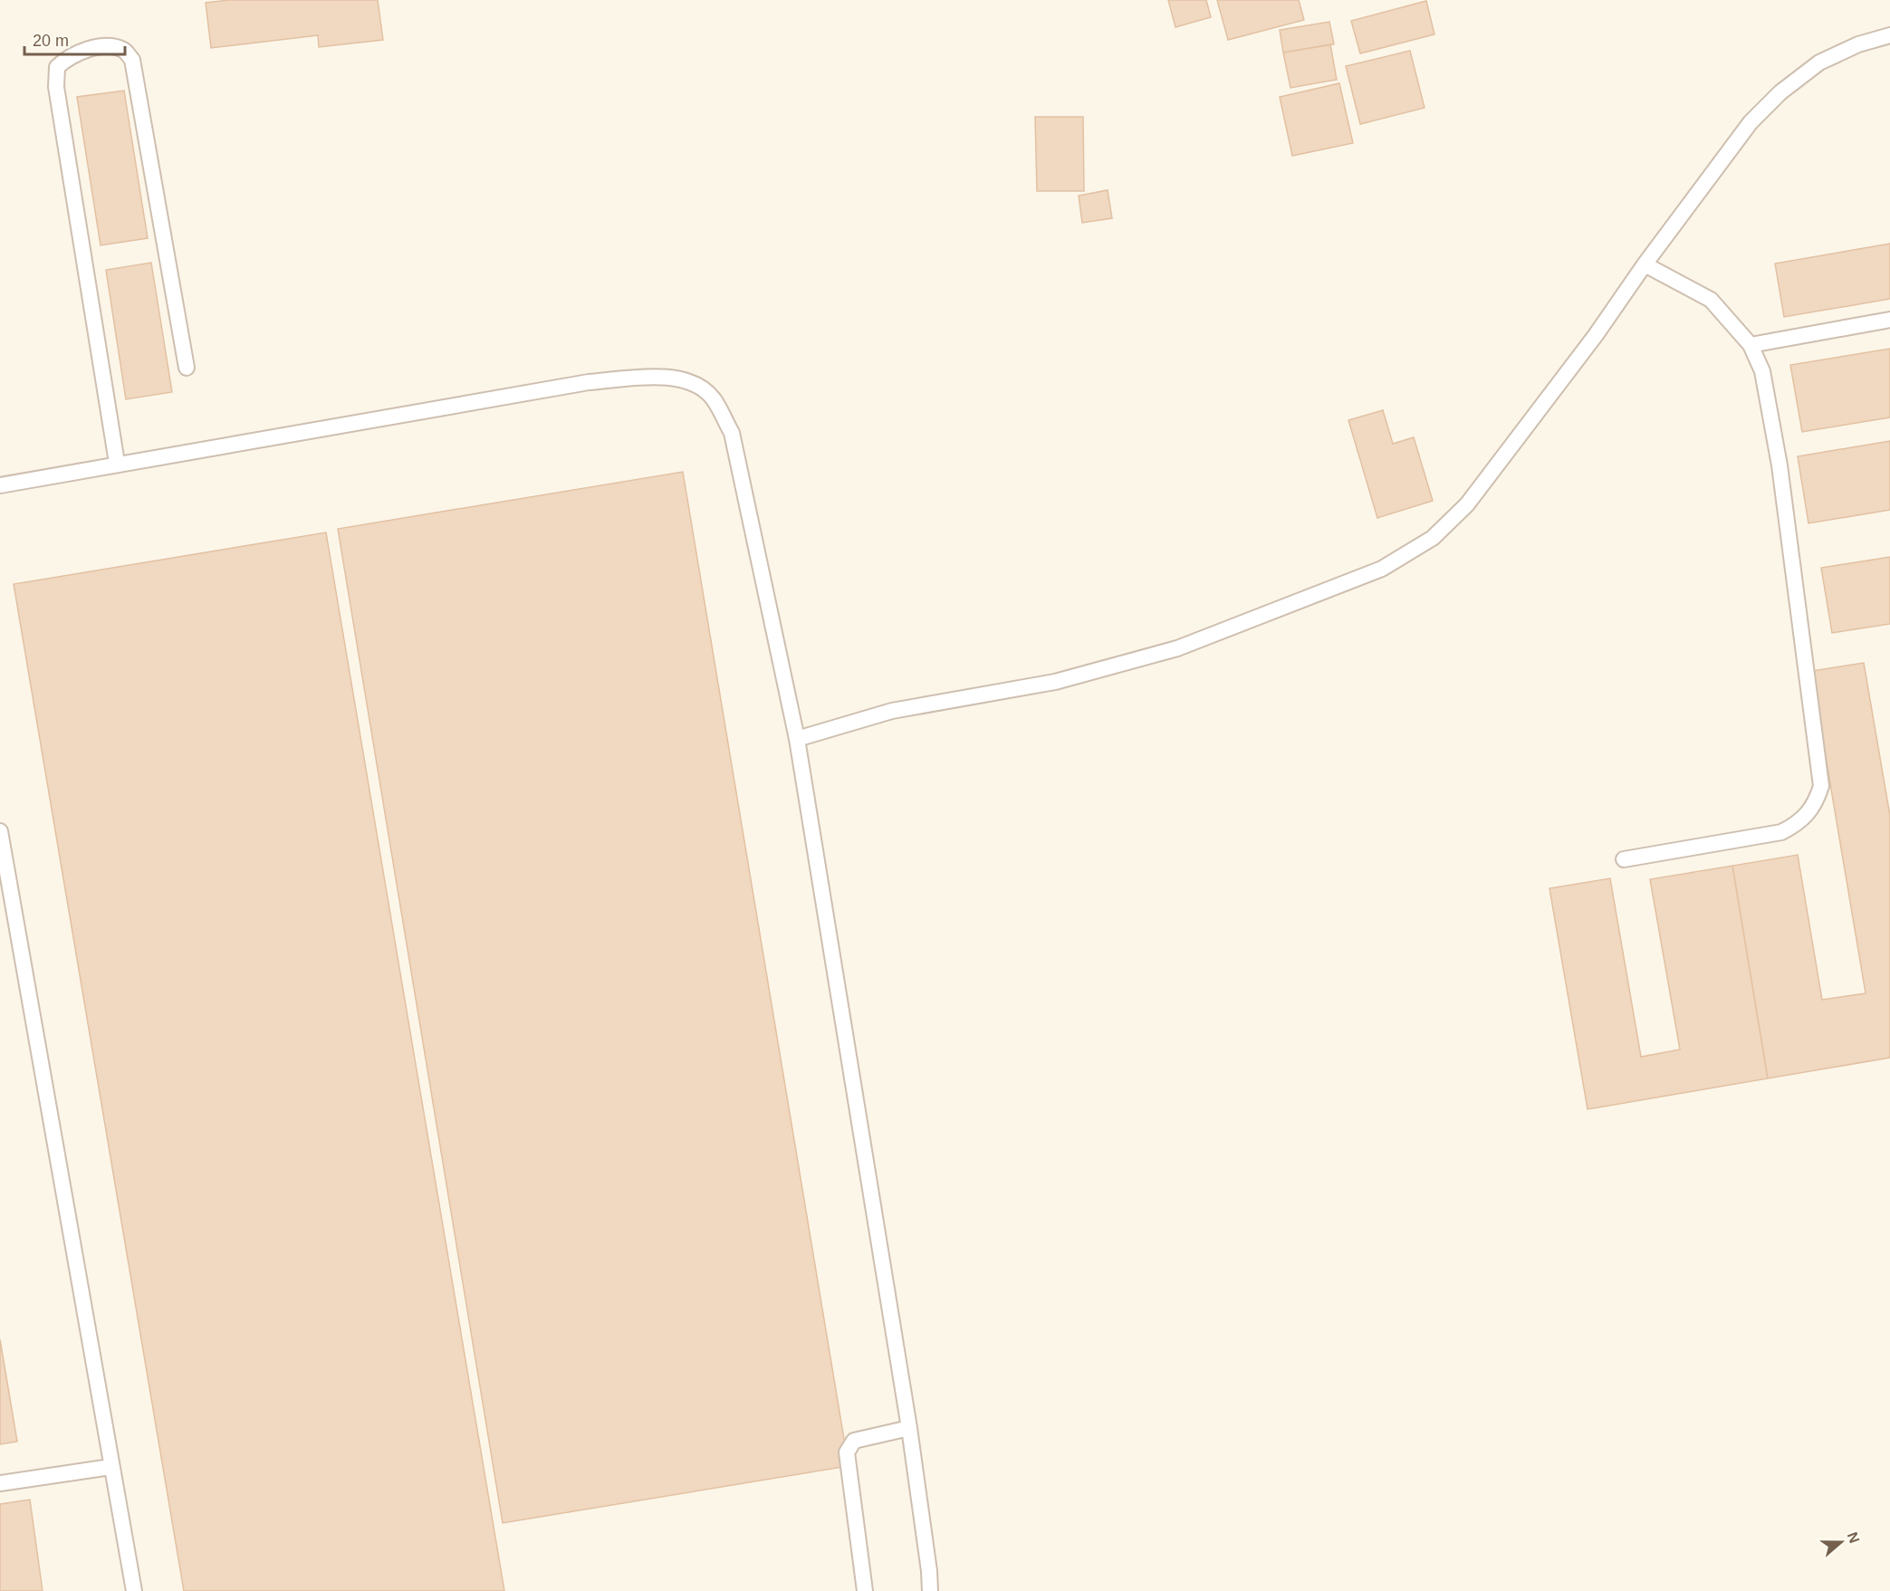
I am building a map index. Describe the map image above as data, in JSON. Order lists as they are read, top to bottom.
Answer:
{
  "scale_bar": "20 m",
  "north": "right"
}
